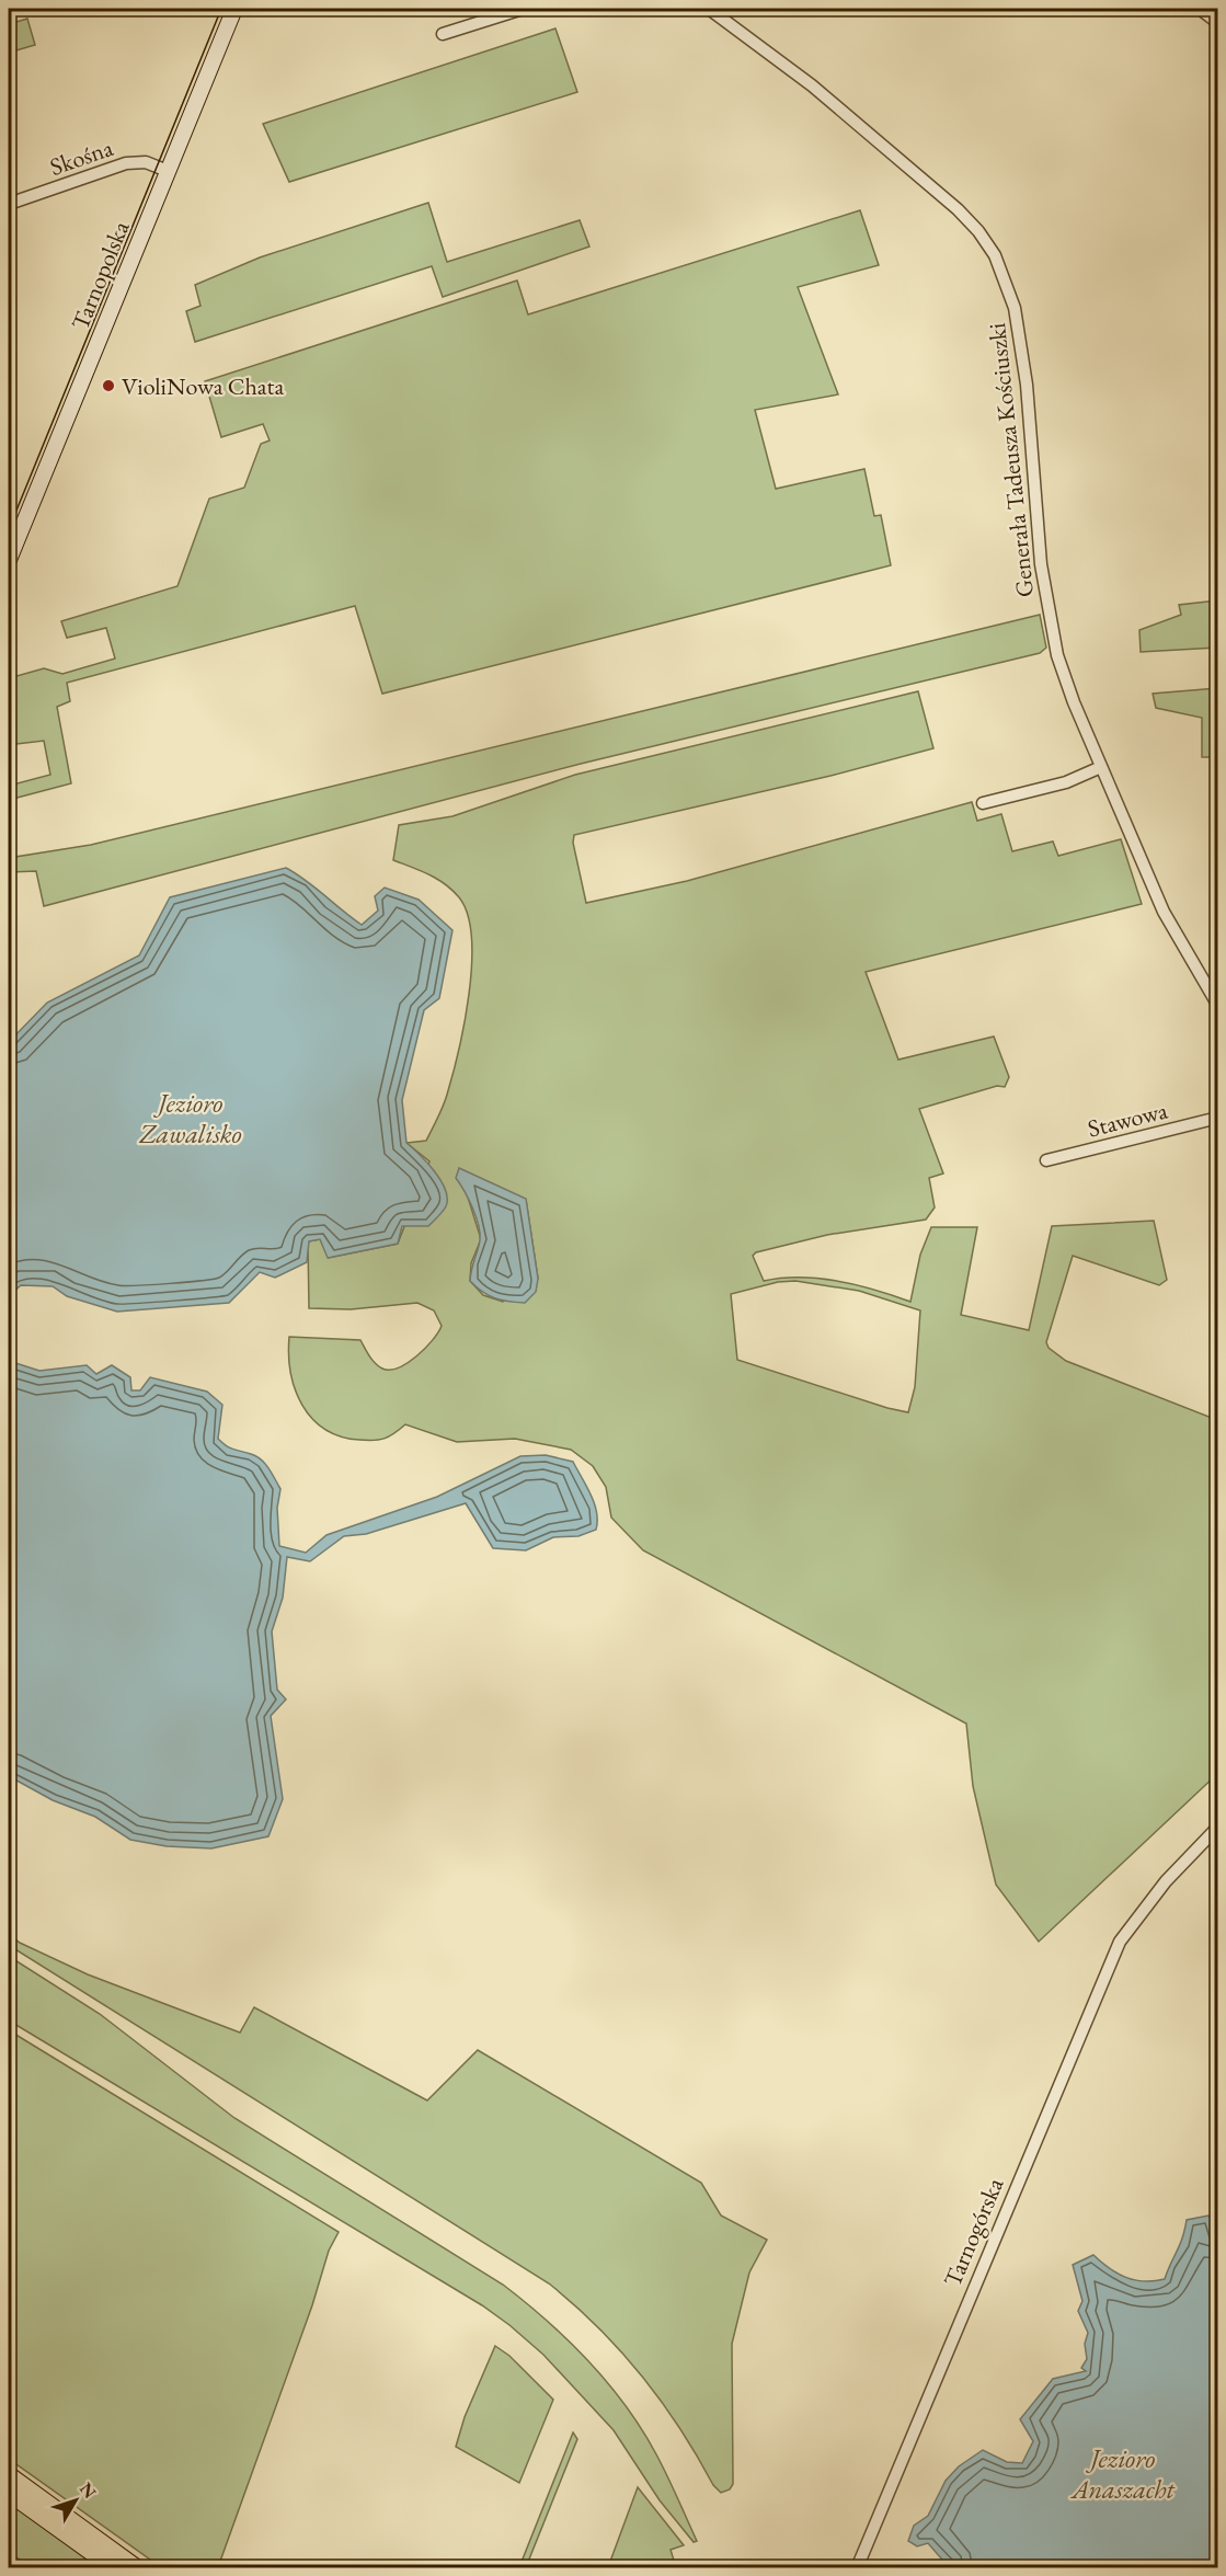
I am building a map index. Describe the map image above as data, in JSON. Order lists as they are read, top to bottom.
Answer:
{
  "streets": {
    "main road": ["Tarnopolska"],
    "street": [
      "Skośna",
      "Generała Tadeusza Kościuszki",
      "Stawowa",
      "Tarnogórska"
    ]
  },
  "crossings": [
    ["Skośna", "Tarnopolska"]
  ],
  "water": ["Jezioro Zawalisko", "Jezioro Anaszacht"],
  "places": ["VioliNowa Chata"],
  "north": "top right"
}
